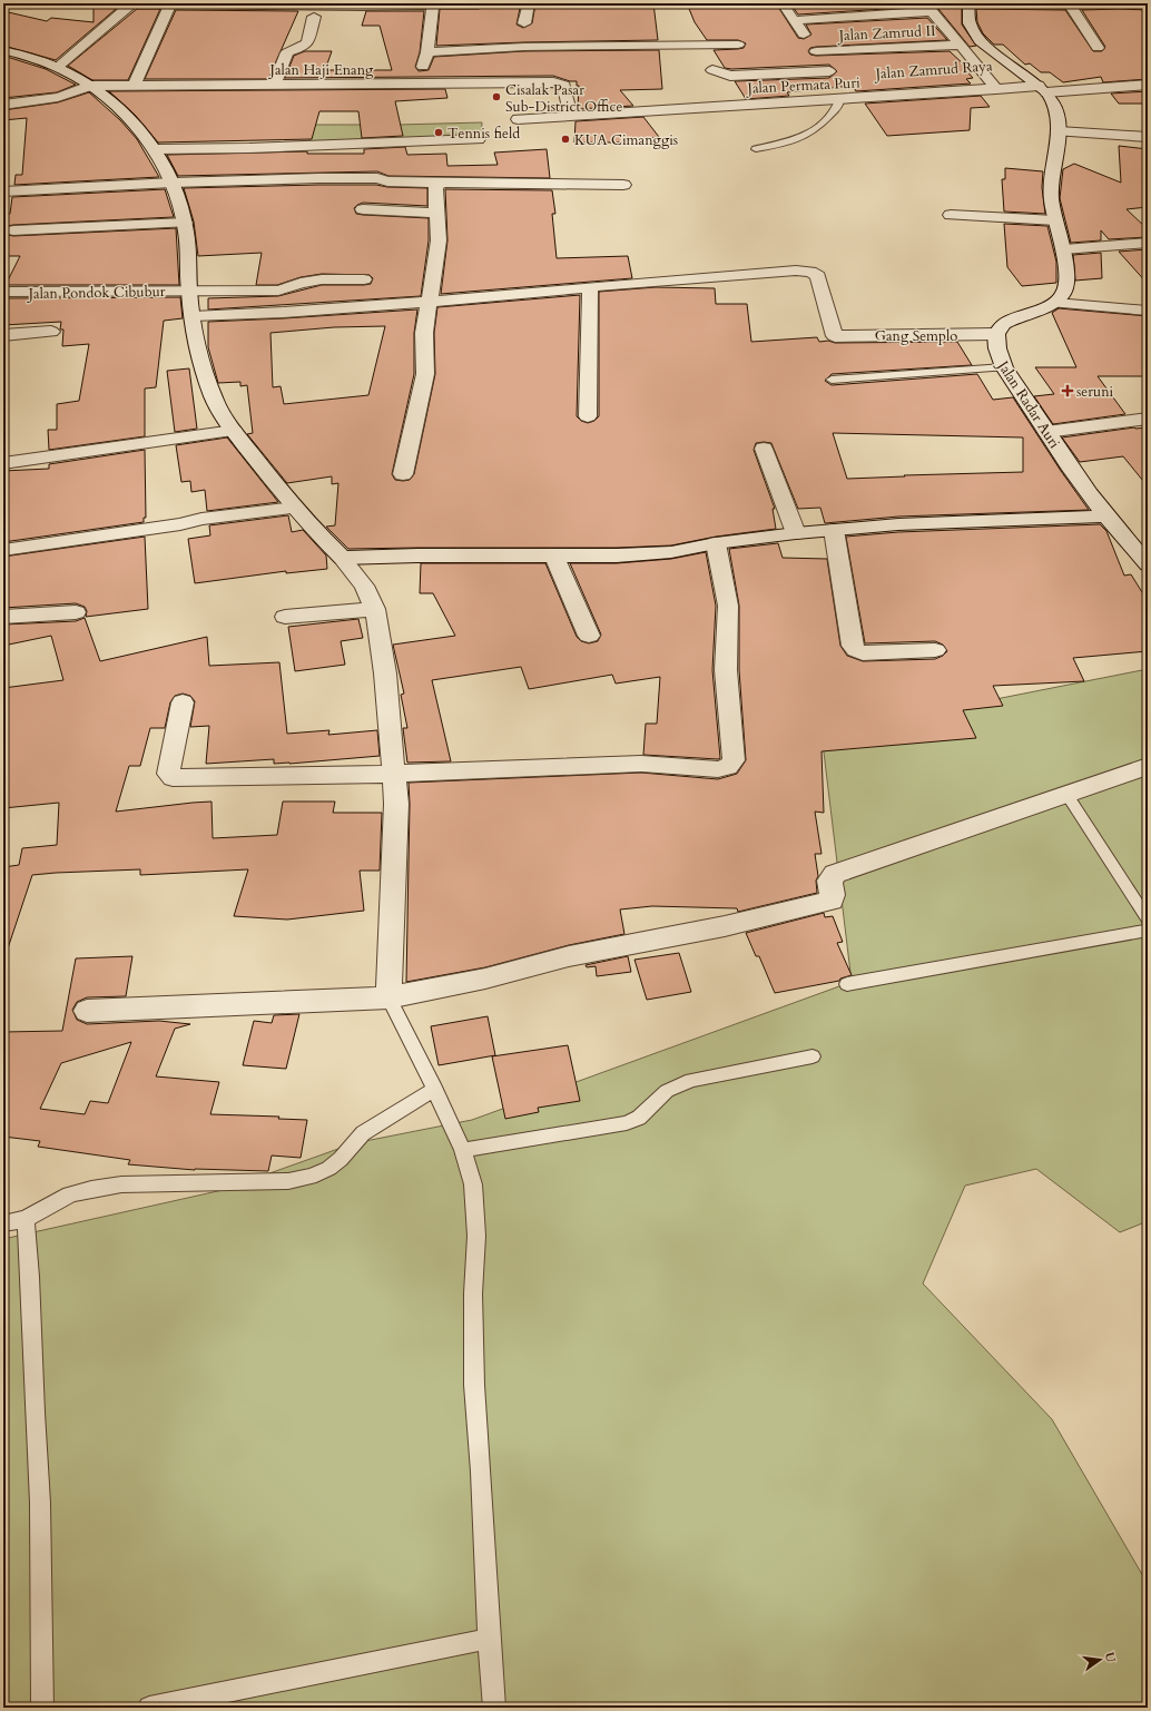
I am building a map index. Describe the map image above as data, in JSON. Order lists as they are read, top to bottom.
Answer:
{
  "streets": {
    "street": [
      "Jalan Zamrud II",
      "Jalan Haji Enang",
      "Jalan Permata Puri",
      "Jalan Pondok Cibubur",
      "Gang Semplo",
      "Jalan Radar Auri"
    ]
  },
  "crossings": [
    ["Jalan Haji Enang", "Jalan Permata Puri"],
    ["Gang Semplo", "Jalan Radar Auri"]
  ],
  "places": {
    "other": ["Cisalak Pasar Sub-District Office", "Tennis field", "KUA Cimanggis"],
    "health": ["seruni"]
  },
  "north": "right"
}
